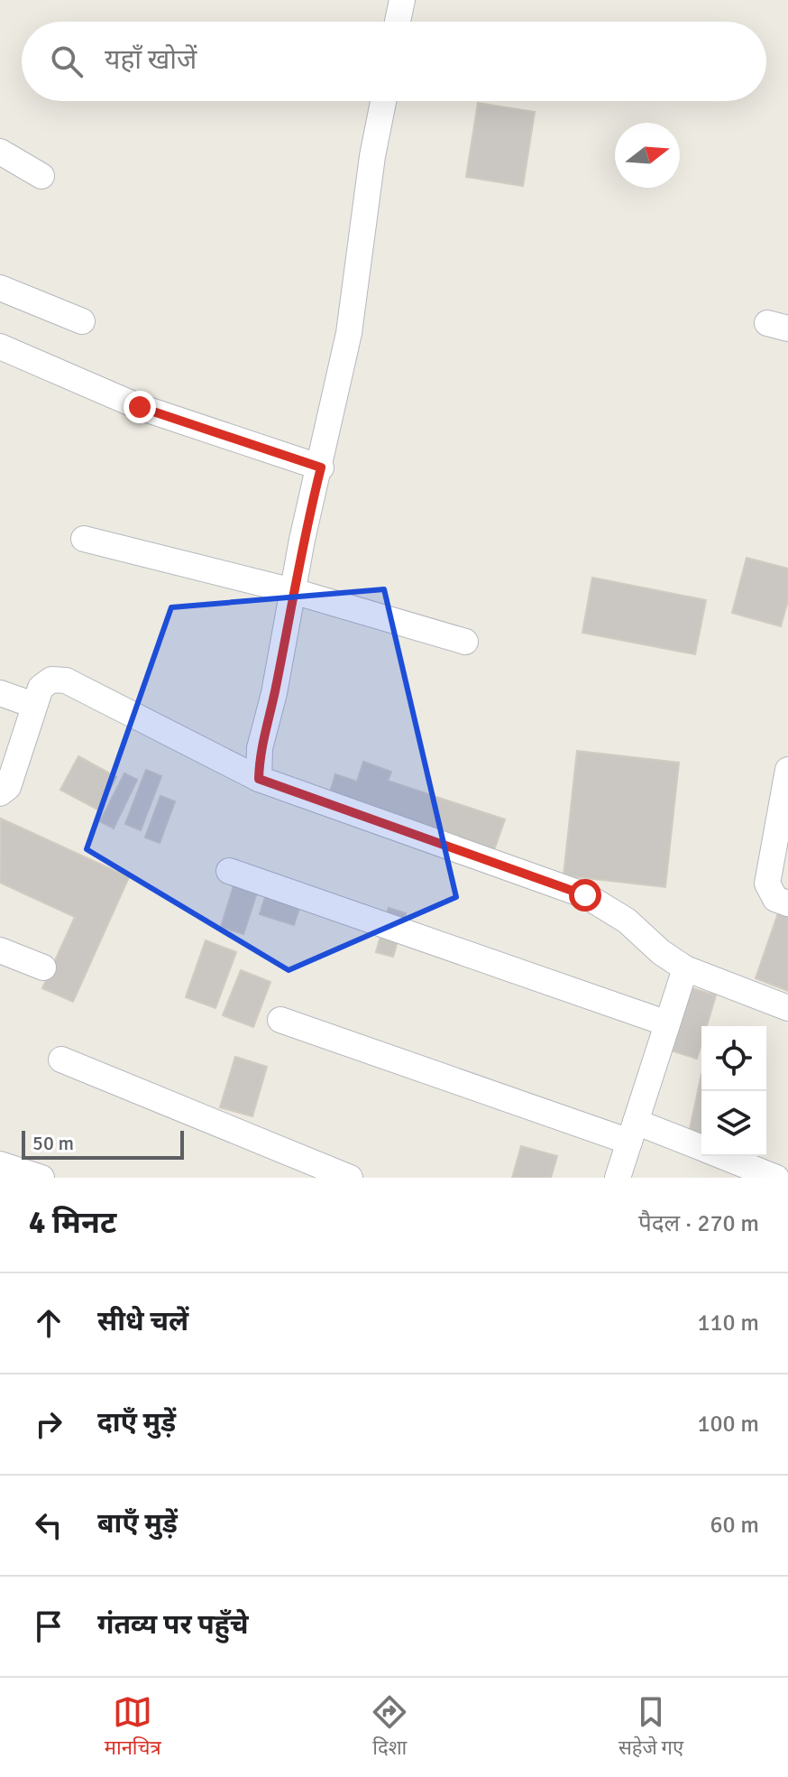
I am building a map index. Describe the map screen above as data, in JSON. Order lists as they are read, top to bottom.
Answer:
{
  "scale_bar": "50 m",
  "north": "right",
  "page": {
    "search": "यहाँ खोजें",
    "scale": "50 m",
    "heading": ["4 मिनट", "पैदल · 270 m"],
    "list": [
      ["सीधे चलें", "110 m"],
      ["दाएँ मुड़ें", "100 m"],
      ["बाएँ मुड़ें", "60 m"],
      "गंतव्य पर पहुँचे"
    ],
    "nav": ["मानचित्र", "दिशा", "सहेजे गए"]
  }
}
